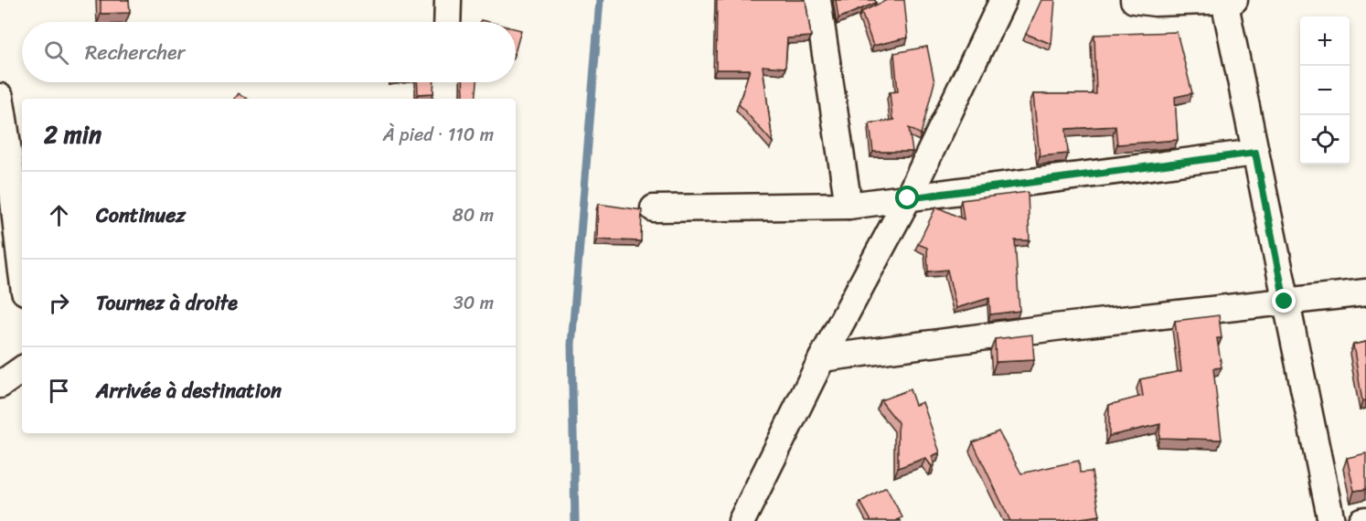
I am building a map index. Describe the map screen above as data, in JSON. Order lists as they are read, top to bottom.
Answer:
{
  "page": {
    "map_buttons": ["+", "−"],
    "search": "Rechercher",
    "heading": ["2 min", "À pied · 110 m"],
    "list": [
      ["Continuez", "80 m"],
      ["Tournez à droite", "30 m"],
      "Arrivée à destination"
    ]
  }
}
